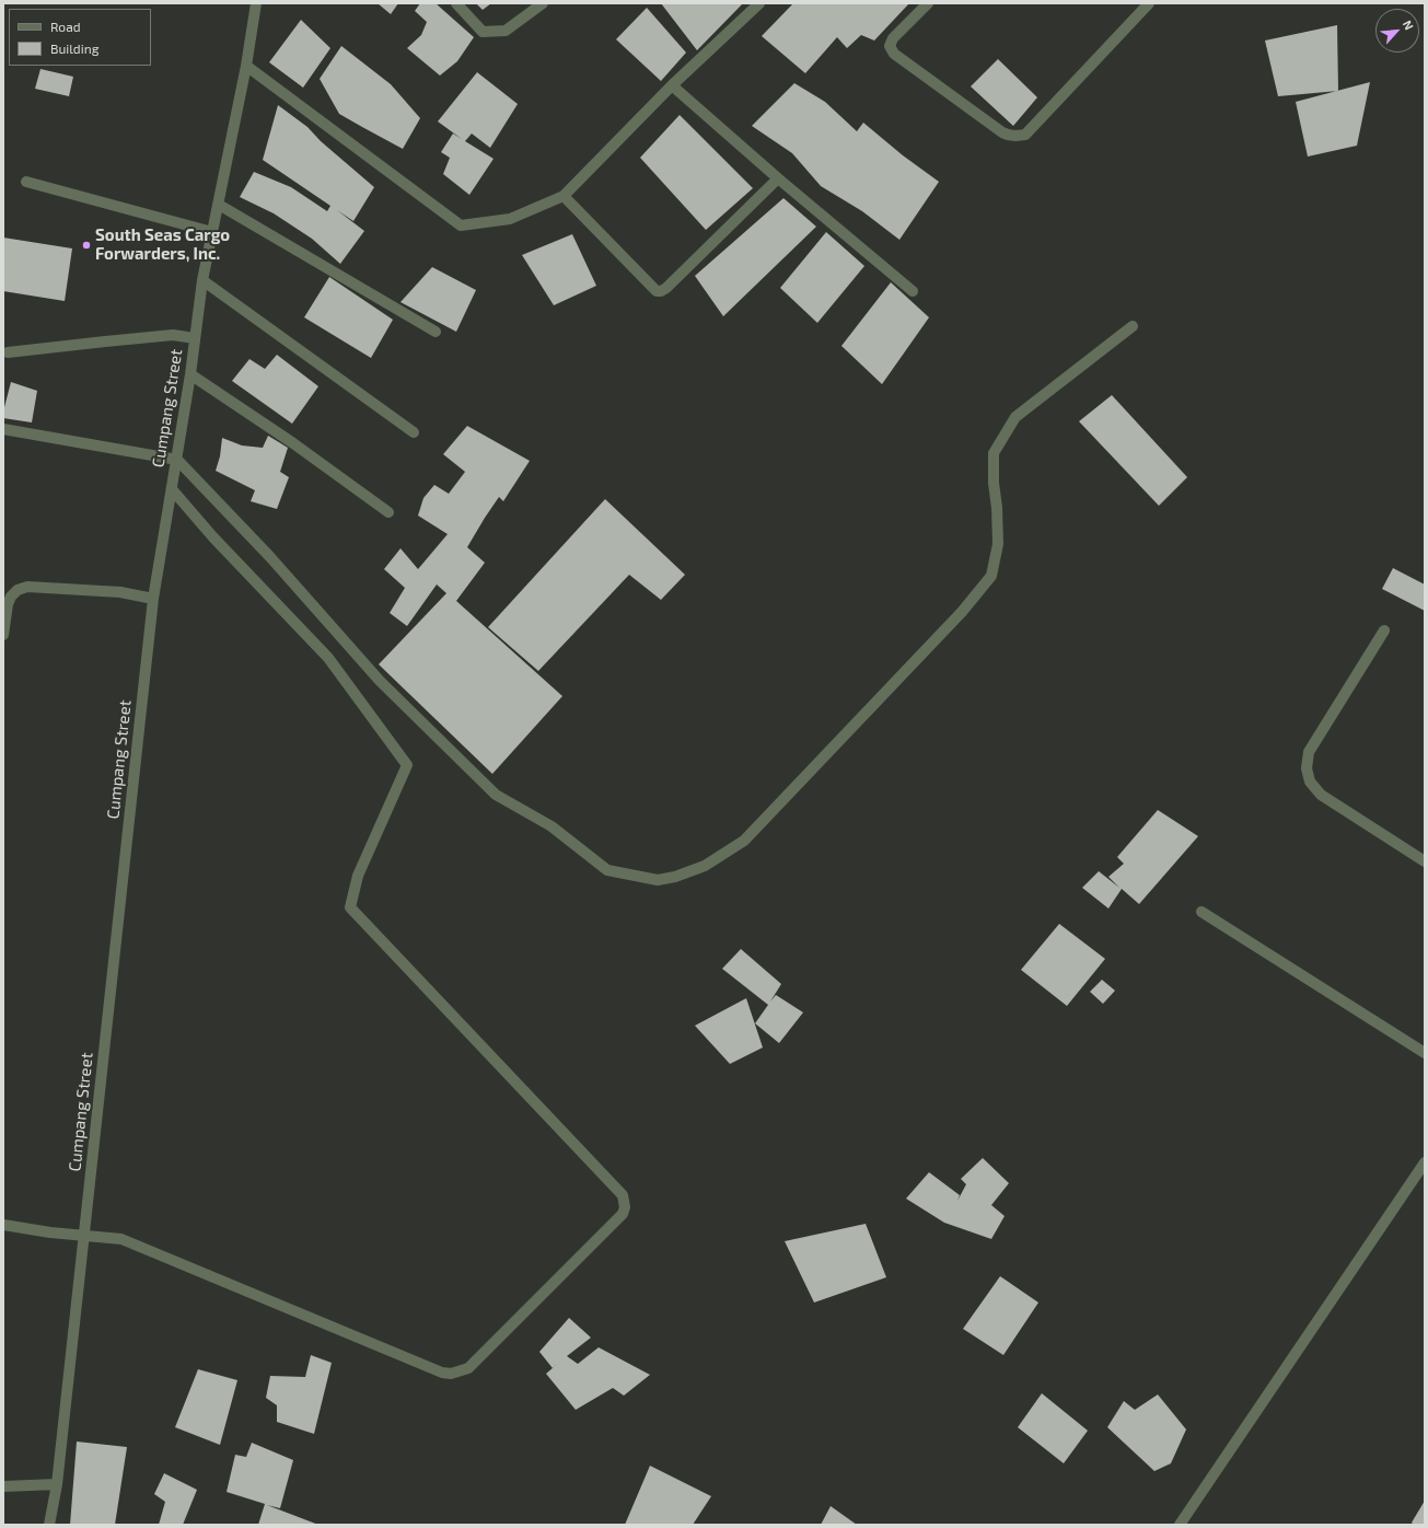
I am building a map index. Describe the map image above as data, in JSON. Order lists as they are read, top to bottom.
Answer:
{
  "streets": {
    "street": ["Cumpang Street"]
  },
  "places": ["South Seas Cargo Forwarders, Inc."],
  "legend": ["Road", "Building"],
  "north": "top right"
}
